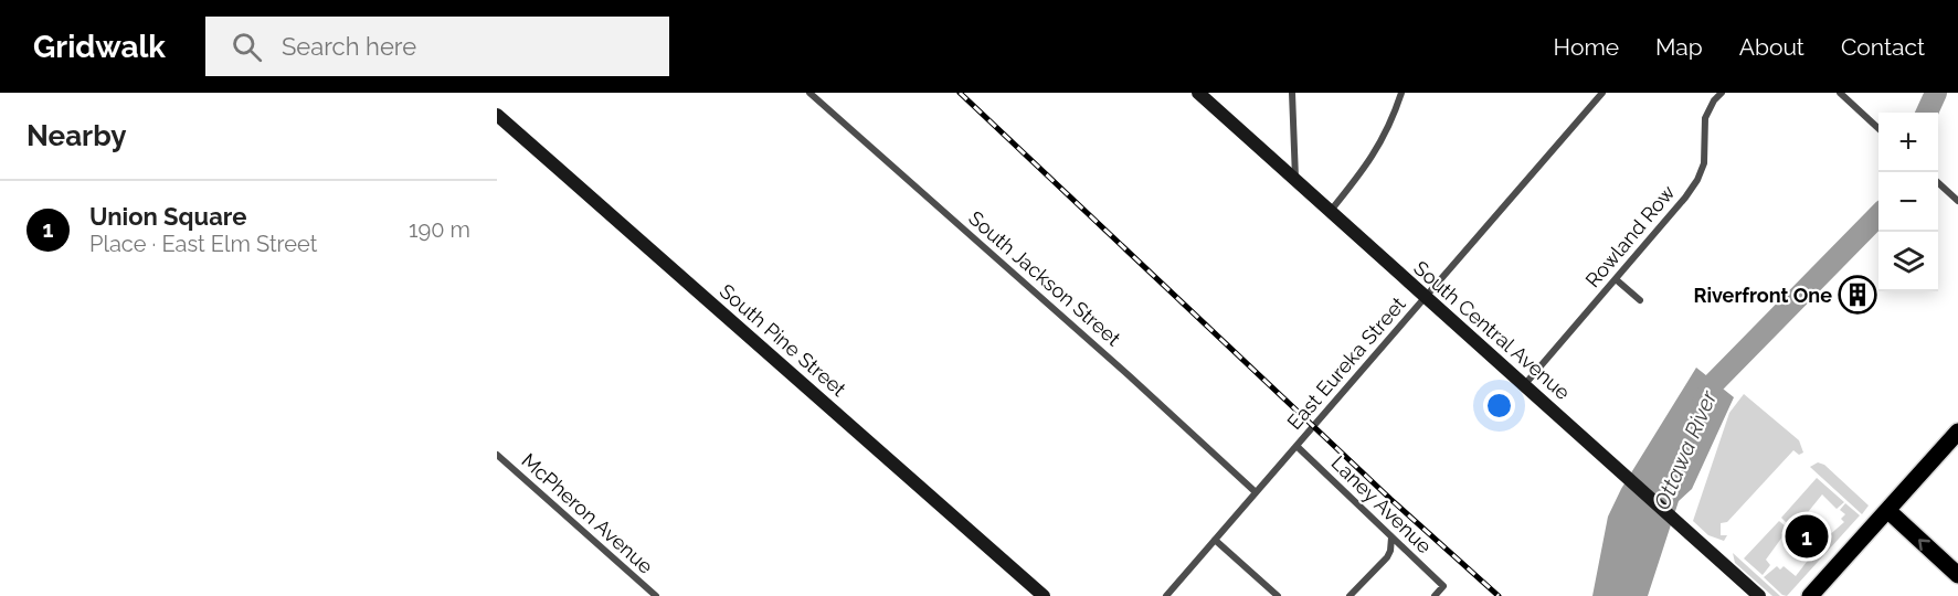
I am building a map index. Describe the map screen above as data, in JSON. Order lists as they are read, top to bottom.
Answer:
{
  "streets": {
    "street": [
      "Rowland Row",
      "South Jackson Street",
      "South Central Avenue",
      "South Pine Street",
      "East Eureka Street",
      "Laney Avenue",
      "McPheron Avenue"
    ]
  },
  "crossings": [
    ["Rowland Row", "South Central Avenue"],
    ["South Jackson Street", "East Eureka Street"],
    ["South Central Avenue", "East Eureka Street"],
    ["East Eureka Street", "Laney Avenue"]
  ],
  "water": ["Ottawa River"],
  "places": {
    "building": ["Riverfront One"]
  },
  "page": {
    "header": "Gridwalk",
    "search": "Search here",
    "nav": [
      "Home",
      "Map",
      "About",
      "Contact"
    ],
    "heading": "Nearby",
    "map_buttons": ["+", "−"],
    "list": [
      {
        "mark": "1",
        "name": "Union Square",
        "note": "Place · East Elm Street",
        "value": "190 m"
      }
    ],
    "pins": "1"
  }
}
